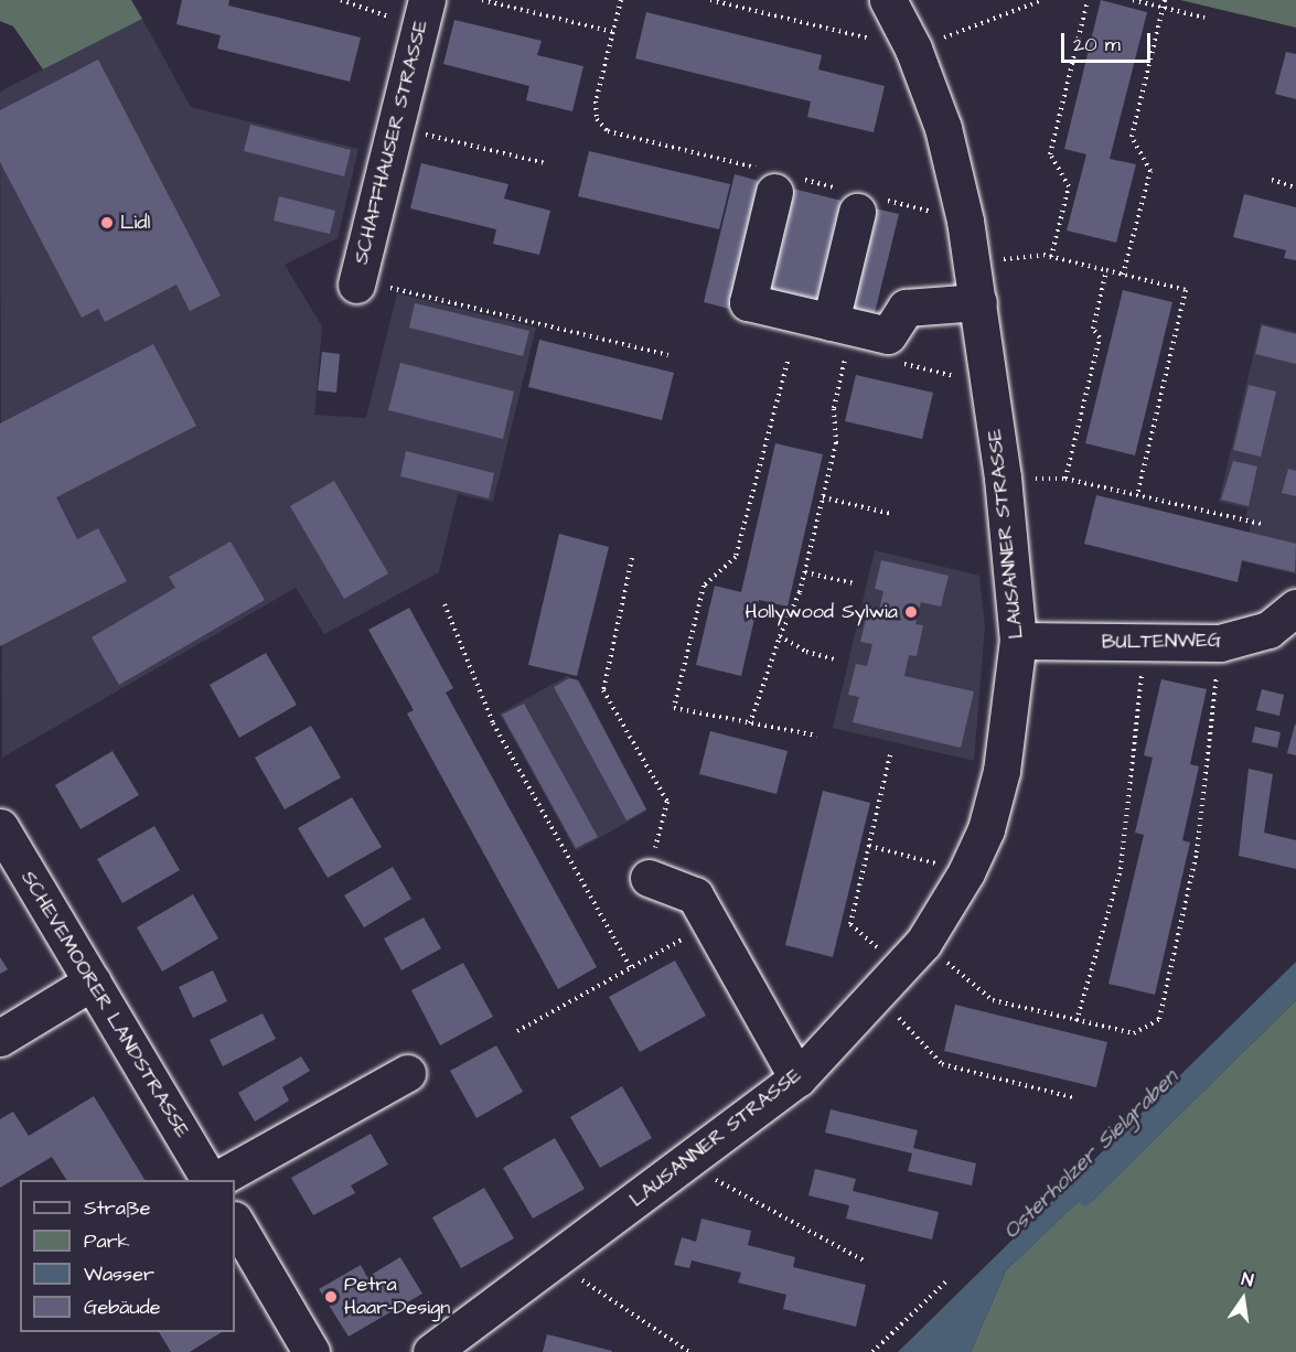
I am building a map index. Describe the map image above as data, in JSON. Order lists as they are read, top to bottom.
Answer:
{
  "streets": {
    "street": [
      "SCHAFFHAUSER STRASSE",
      "LAUSANNER STRASSE",
      "BULTENWEG",
      "SCHEVEMOORER LANDSTRASSE"
    ]
  },
  "crossings": [
    ["LAUSANNER STRASSE", "BULTENWEG"]
  ],
  "water": ["Osterholzer Sielgraben"],
  "places": ["Lidl", "Hollywood Sylwia", "Petra Haar-Design"],
  "legend": [
    "Straße",
    "Park",
    "Wasser",
    "Gebäude"
  ],
  "scale_bar": "20 m",
  "north": "top"
}
